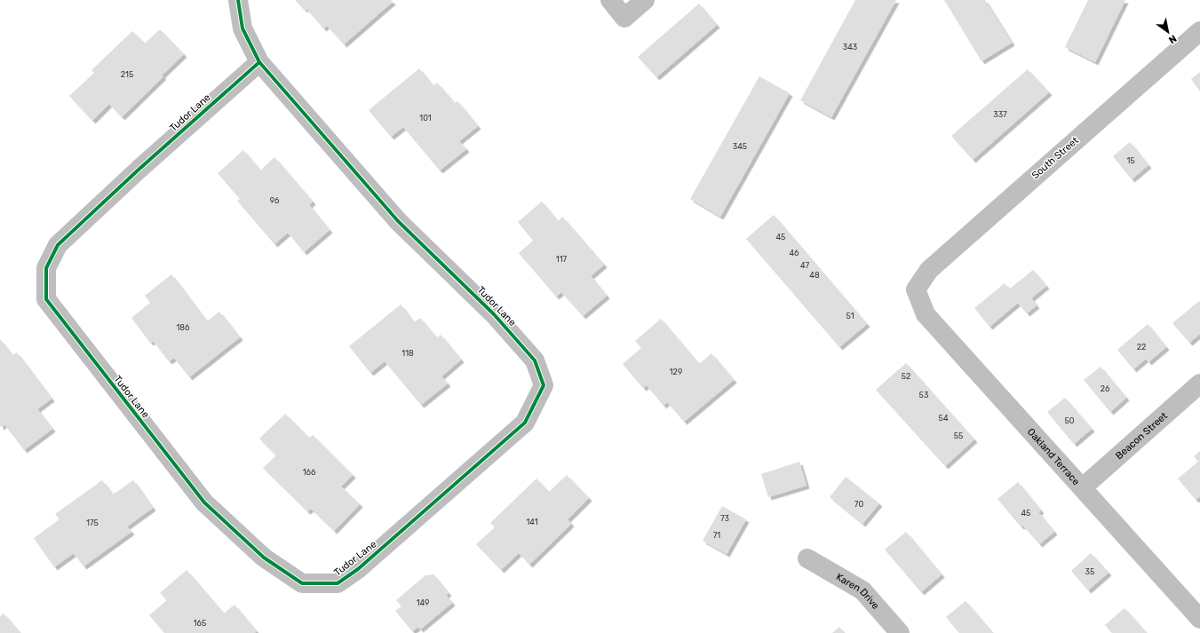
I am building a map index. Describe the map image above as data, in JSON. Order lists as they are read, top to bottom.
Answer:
{
  "streets": {
    "street": [
      "Tudor Lane",
      "South Street",
      "Beacon Street",
      "Oakland Terrace",
      "Karen Drive"
    ]
  },
  "crossings": [
    ["South Street", "Oakland Terrace"],
    ["Beacon Street", "Oakland Terrace"]
  ],
  "house_numbers": [
    "343",
    "215",
    "337",
    "101",
    "345",
    "15",
    "96",
    "45",
    "46",
    "117",
    "47",
    "48",
    "51",
    "186",
    "22",
    "118",
    "129",
    "52",
    "26",
    "53",
    "54",
    "50",
    "55",
    "166",
    "70",
    "45",
    "73",
    "141",
    "175",
    "71",
    "35",
    "149",
    "165"
  ],
  "north": "bottom right"
}
